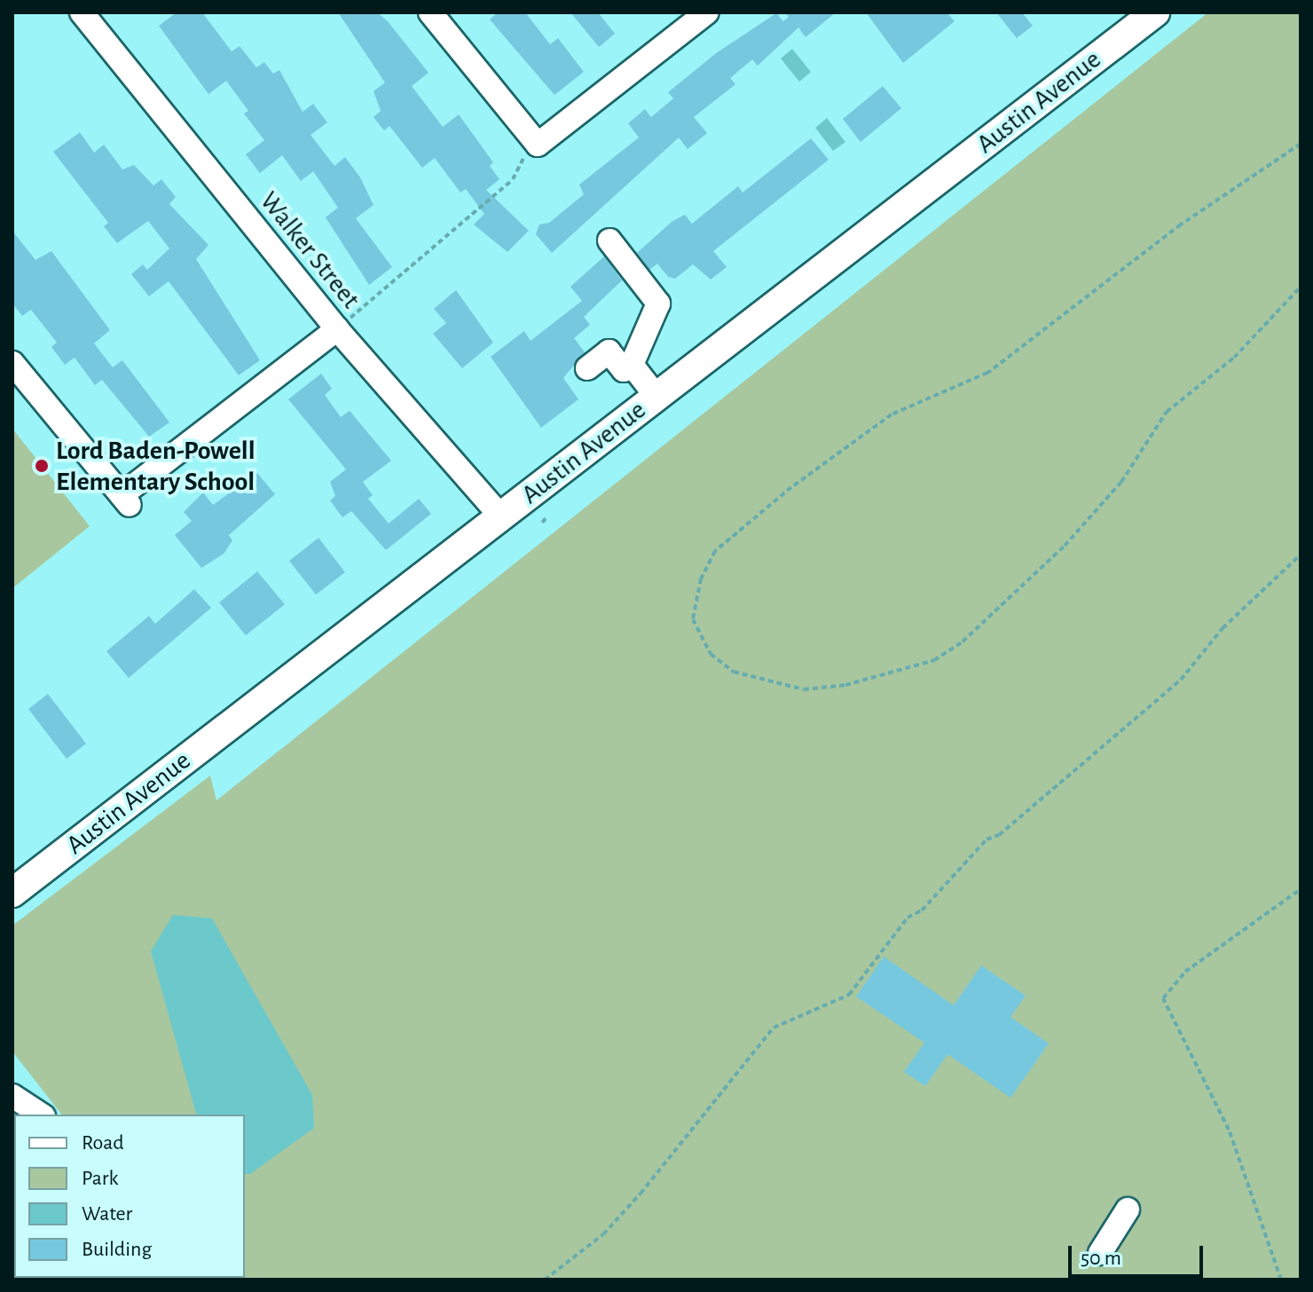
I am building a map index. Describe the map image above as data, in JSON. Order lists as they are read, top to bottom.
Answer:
{
  "streets": {
    "main road": ["Austin Avenue"],
    "street": ["Walker Street"]
  },
  "crossings": [
    ["Austin Avenue", "Walker Street"]
  ],
  "places": ["Lord Baden-Powell Elementary School"],
  "legend": [
    "Road",
    "Park",
    "Water",
    "Building"
  ],
  "scale_bar": "50 m"
}
